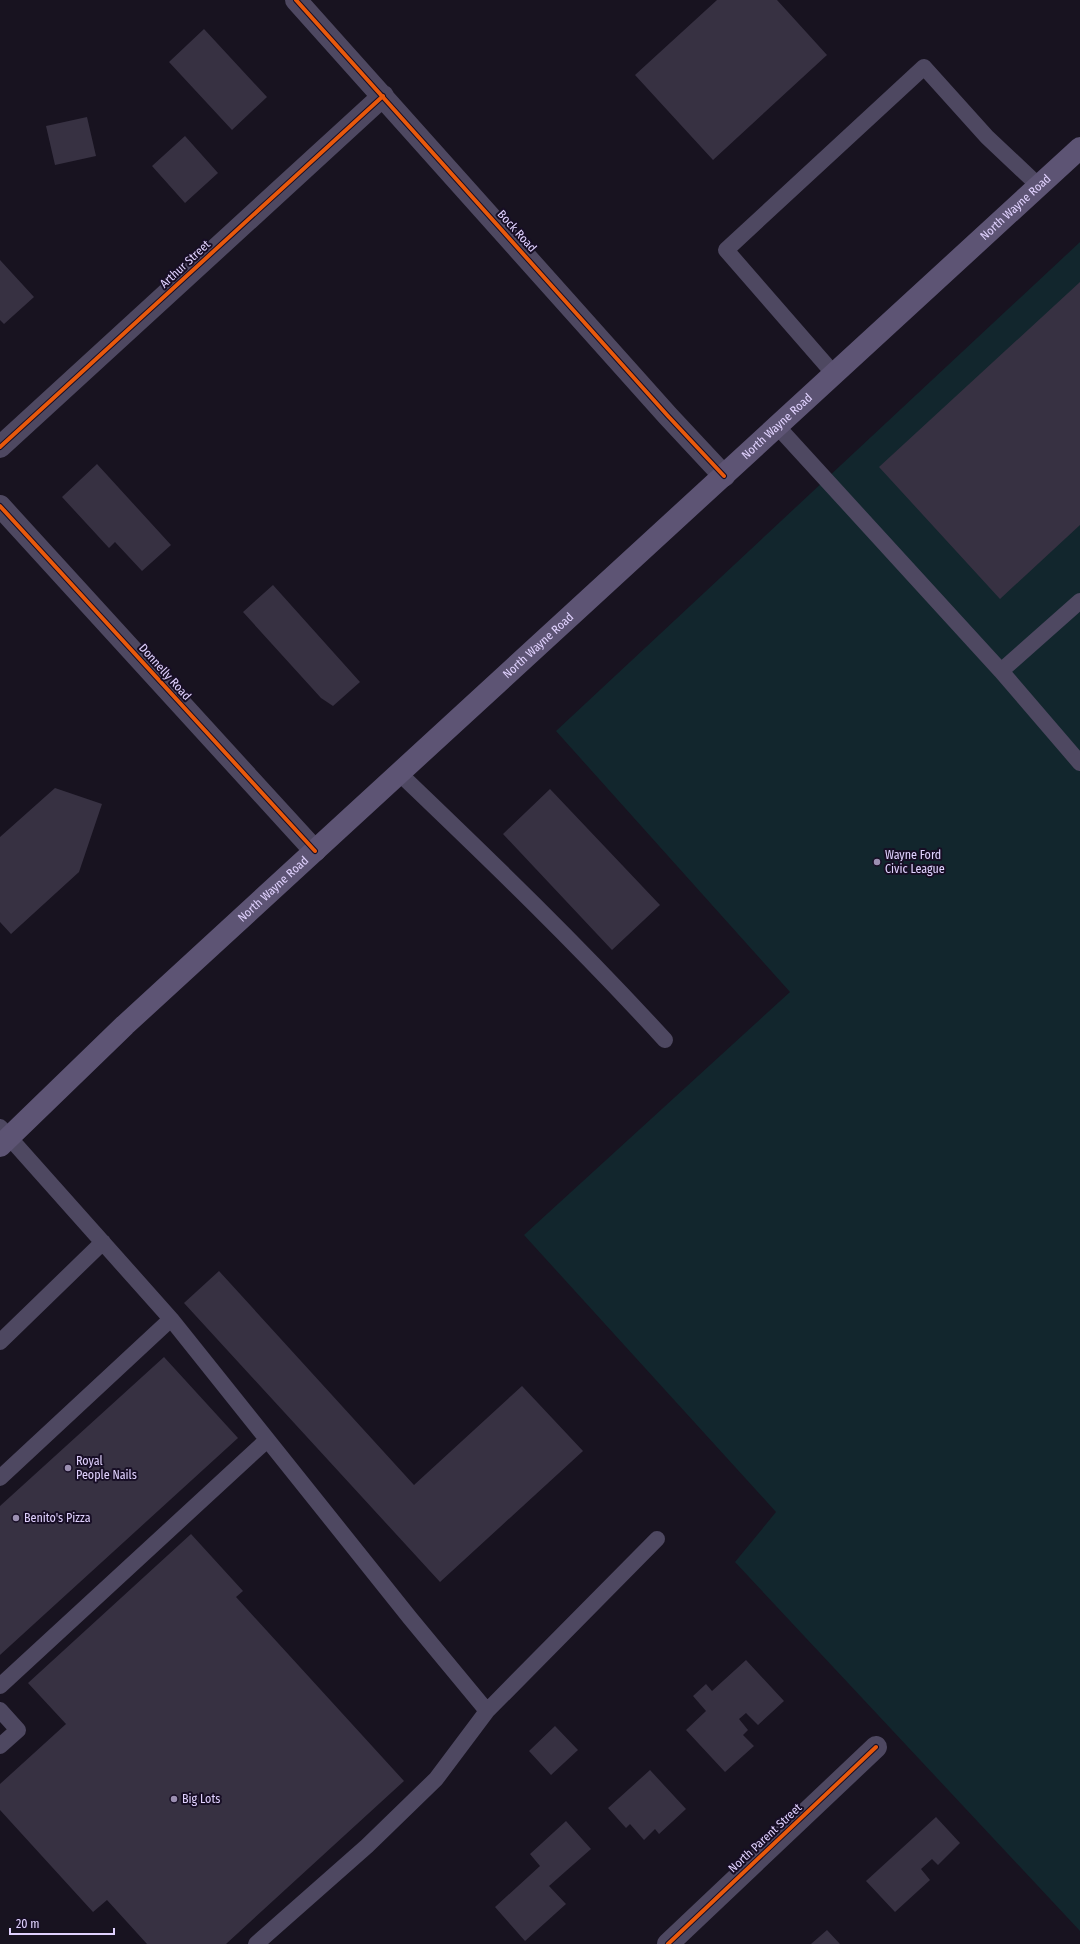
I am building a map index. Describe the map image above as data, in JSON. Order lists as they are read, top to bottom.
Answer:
{
  "streets": {
    "main road": ["North Wayne Road"],
    "street": [
      "Bock Road",
      "Arthur Street",
      "Donnelly Road",
      "North Parent Street"
    ]
  },
  "crossings": [
    ["North Wayne Road", "Bock Road"],
    ["North Wayne Road", "Donnelly Road"],
    ["Bock Road", "Arthur Street"]
  ],
  "places": [
    "Wayne Ford Civic League",
    "Royal People Nails",
    "Benito's Pizza",
    "Big Lots"
  ],
  "scale_bar": "20 m"
}
